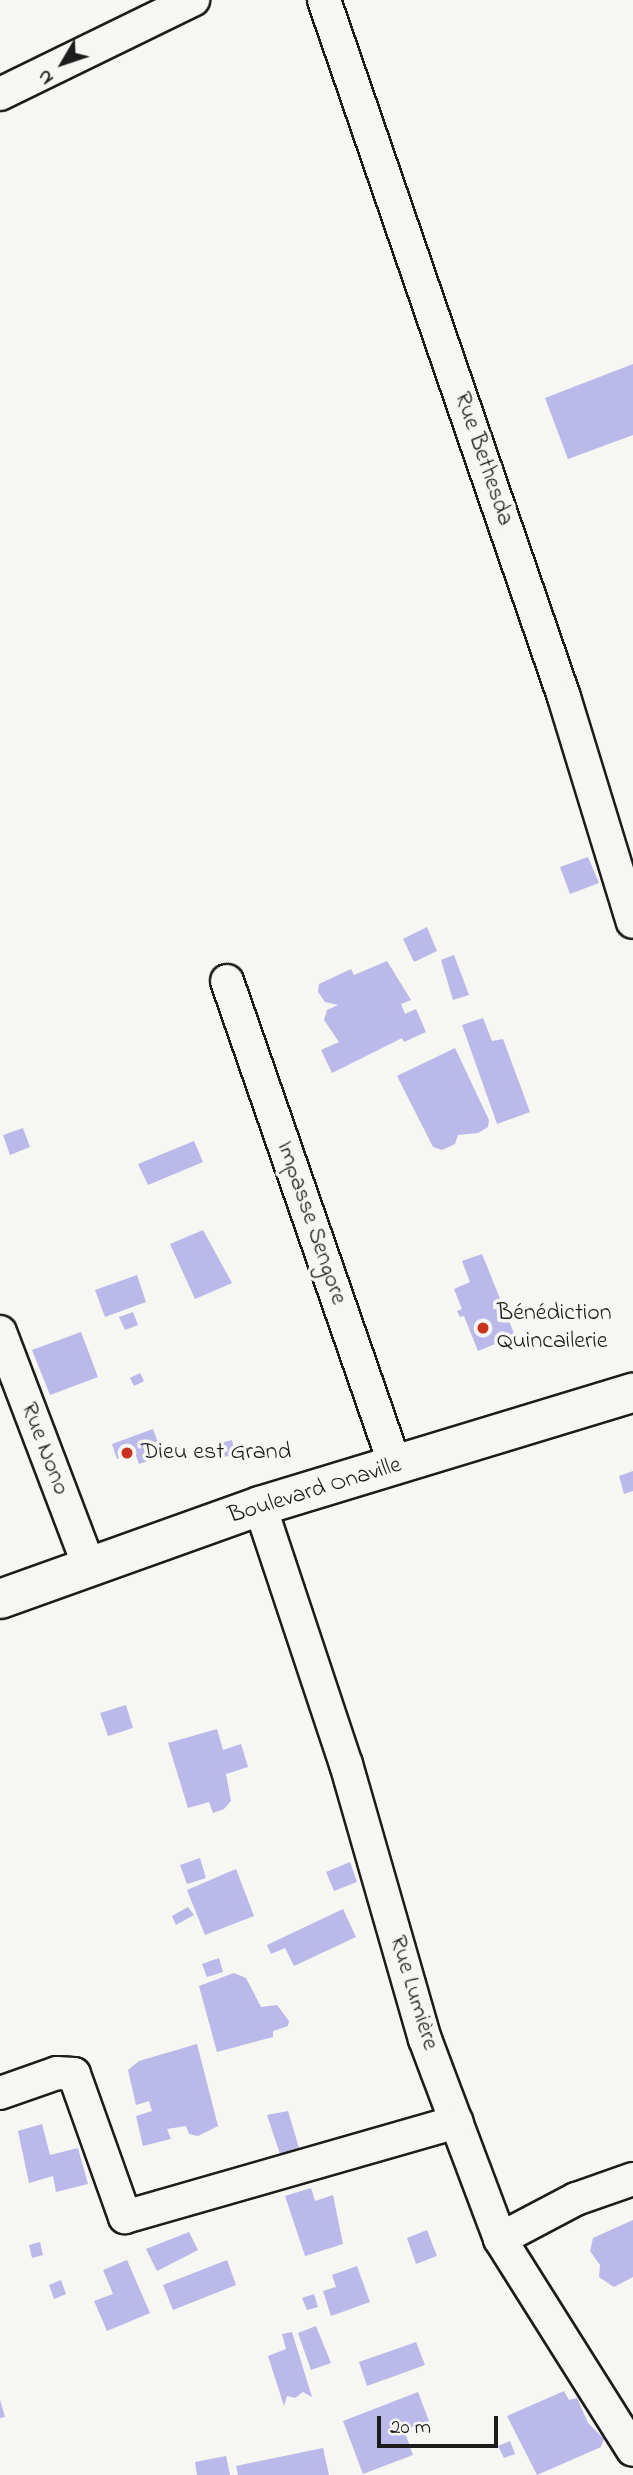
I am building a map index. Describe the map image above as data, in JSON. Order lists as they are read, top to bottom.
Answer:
{
  "streets": {
    "street": [
      "Rue Bethesda",
      "Impasse Sengore",
      "Rue Nono",
      "Boulevard Onaville",
      "Rue Lumière"
    ]
  },
  "crossings": [
    ["Impasse Sengore", "Boulevard Onaville"],
    ["Rue Nono", "Boulevard Onaville"],
    ["Boulevard Onaville", "Rue Lumière"]
  ],
  "places": ["Bénédiction Quincailerie", "Dieu est Grand"],
  "scale_bar": "20 m",
  "north": "bottom left"
}
